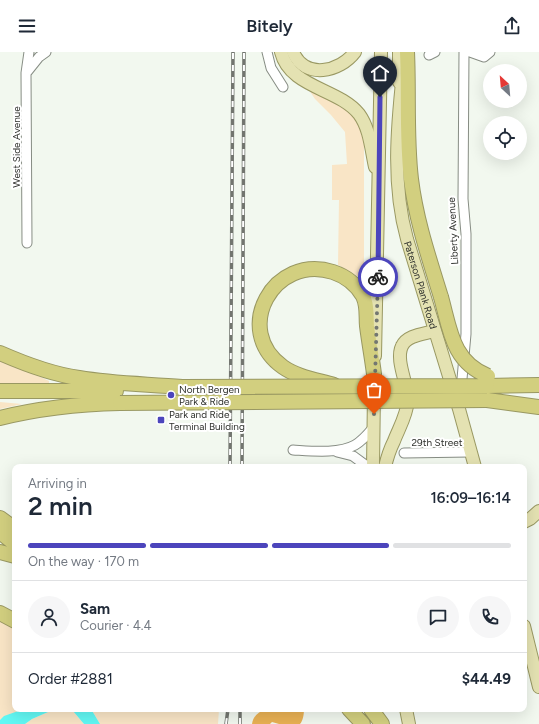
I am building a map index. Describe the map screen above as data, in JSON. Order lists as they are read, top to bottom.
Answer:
{
  "streets": {
    "main road": ["Paterson Plank Road"],
    "street": ["West Side Avenue", "Liberty Avenue", "29th Street"]
  },
  "crossings": [
    ["Liberty Avenue", "Paterson Plank Road"],
    ["Paterson Plank Road", "29th Street"]
  ],
  "places": {
    "other": ["North Bergen Park & Ride"],
    "transit": ["Park and Ride Terminal Building"]
  },
  "north": "top left",
  "page": {
    "header": "Bitely",
    "heading": ["2 min", "Arriving in", "16:09–16:14"],
    "panel": [
      "Sam",
      "Courier · 4.4",
      "Order #2881",
      "$44.49"
    ],
    "bar": "On the way · 170 m"
  }
}
